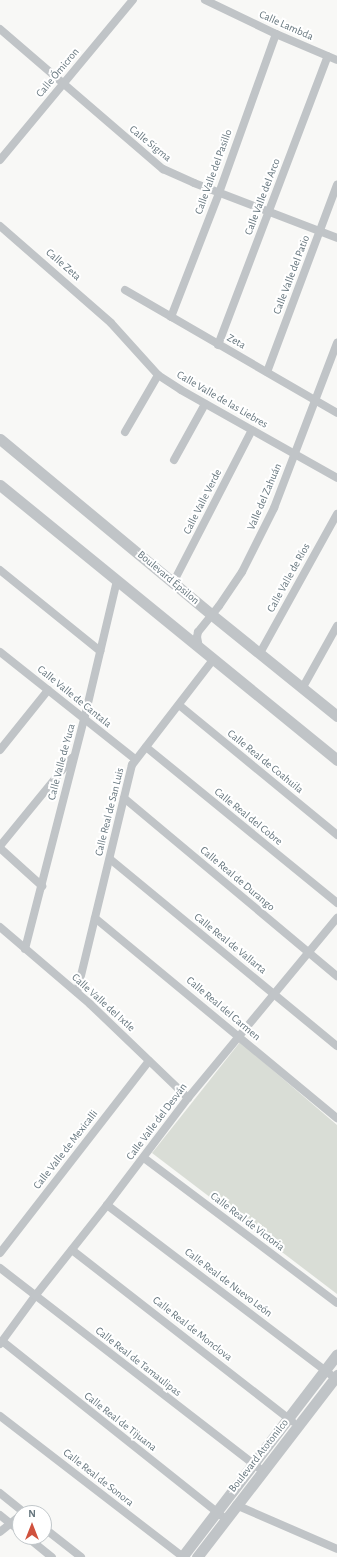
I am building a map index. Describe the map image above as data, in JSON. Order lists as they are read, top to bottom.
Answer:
{
  "streets": {
    "street": [
      "Calle Lambda",
      "Calle Ómicron",
      "Calle Sigma",
      "Calle Valle del Pasillo",
      "Calle Valle del Arco",
      "Calle Zeta",
      "Calle Valle del Patio",
      "Zeta",
      "Calle Valle de las Liebres",
      "Valle del Zahuán",
      "Calle Valle Verde",
      "Boulevard Épsilon",
      "Calle Valle de Ríos",
      "Calle Valle de Cantala",
      "Calle Valle de Yuca",
      "Calle Real de Coahuila",
      "Calle Real de San Luis",
      "Calle Real del Cobre",
      "Calle Real de Durango",
      "Calle Real de Vallarta",
      "Calle Valle del Ixtle",
      "Calle Real del Carmen",
      "Calle Valle del Desván",
      "Calle Valle de Mexicalli",
      "Calle Real de Victoria",
      "Calle Real de Nuevo León",
      "Calle Real de Monclova",
      "Calle Real de Tamaulipas",
      "Calle Real de Tijuana",
      "Boulevard Atotonilco",
      "Calle Real de Sonora"
    ]
  },
  "crossings": [
    ["Calle Lambda", "Calle Valle del Pasillo"],
    ["Calle Lambda", "Calle Valle del Arco"],
    ["Calle Ómicron", "Calle Sigma"],
    ["Calle Sigma", "Calle Valle del Pasillo"],
    ["Calle Sigma", "Calle Valle del Arco"],
    ["Calle Sigma", "Calle Valle del Patio"],
    ["Calle Valle del Pasillo", "Zeta"],
    ["Calle Valle del Arco", "Zeta"],
    ["Calle Zeta", "Calle Valle de las Liebres"],
    ["Calle Valle del Patio", "Zeta"],
    ["Zeta", "Valle del Zahuán"],
    ["Calle Valle de las Liebres", "Valle del Zahuán"],
    ["Calle Valle de las Liebres", "Calle Valle Verde"],
    ["Valle del Zahuán", "Boulevard Épsilon"],
    ["Calle Valle Verde", "Boulevard Épsilon"],
    ["Boulevard Épsilon", "Calle Valle de Ríos"],
    ["Calle Valle de Cantala", "Calle Valle de Yuca"],
    ["Calle Valle de Cantala", "Calle Real de San Luis"],
    ["Calle Valle de Yuca", "Calle Valle del Ixtle"],
    ["Calle Real de Coahuila", "Calle Real de San Luis"],
    ["Calle Real de San Luis", "Calle Real del Cobre"],
    ["Calle Real de San Luis", "Calle Real de Durango"],
    ["Calle Real de San Luis", "Calle Real de Vallarta"],
    ["Calle Real de San Luis", "Calle Valle del Ixtle"],
    ["Calle Real de San Luis", "Calle Real del Carmen"],
    ["Calle Real de Durango", "Calle Valle del Desván"],
    ["Calle Real de Vallarta", "Calle Valle del Desván"],
    ["Calle Valle del Ixtle", "Calle Valle del Desván"],
    ["Calle Valle del Ixtle", "Calle Valle de Mexicalli"],
    ["Calle Real del Carmen", "Calle Valle del Desván"],
    ["Calle Valle del Desván", "Calle Real de Victoria"],
    ["Calle Valle del Desván", "Calle Real de Nuevo León"],
    ["Calle Valle del Desván", "Calle Real de Monclova"],
    ["Calle Valle del Desván", "Calle Real de Tamaulipas"],
    ["Calle Valle del Desván", "Calle Real de Tijuana"],
    ["Calle Real de Nuevo León", "Boulevard Atotonilco"],
    ["Calle Real de Monclova", "Boulevard Atotonilco"],
    ["Calle Real de Tamaulipas", "Boulevard Atotonilco"],
    ["Calle Real de Tijuana", "Boulevard Atotonilco"],
    ["Boulevard Atotonilco", "Calle Real de Sonora"]
  ],
  "north": "top"
}
